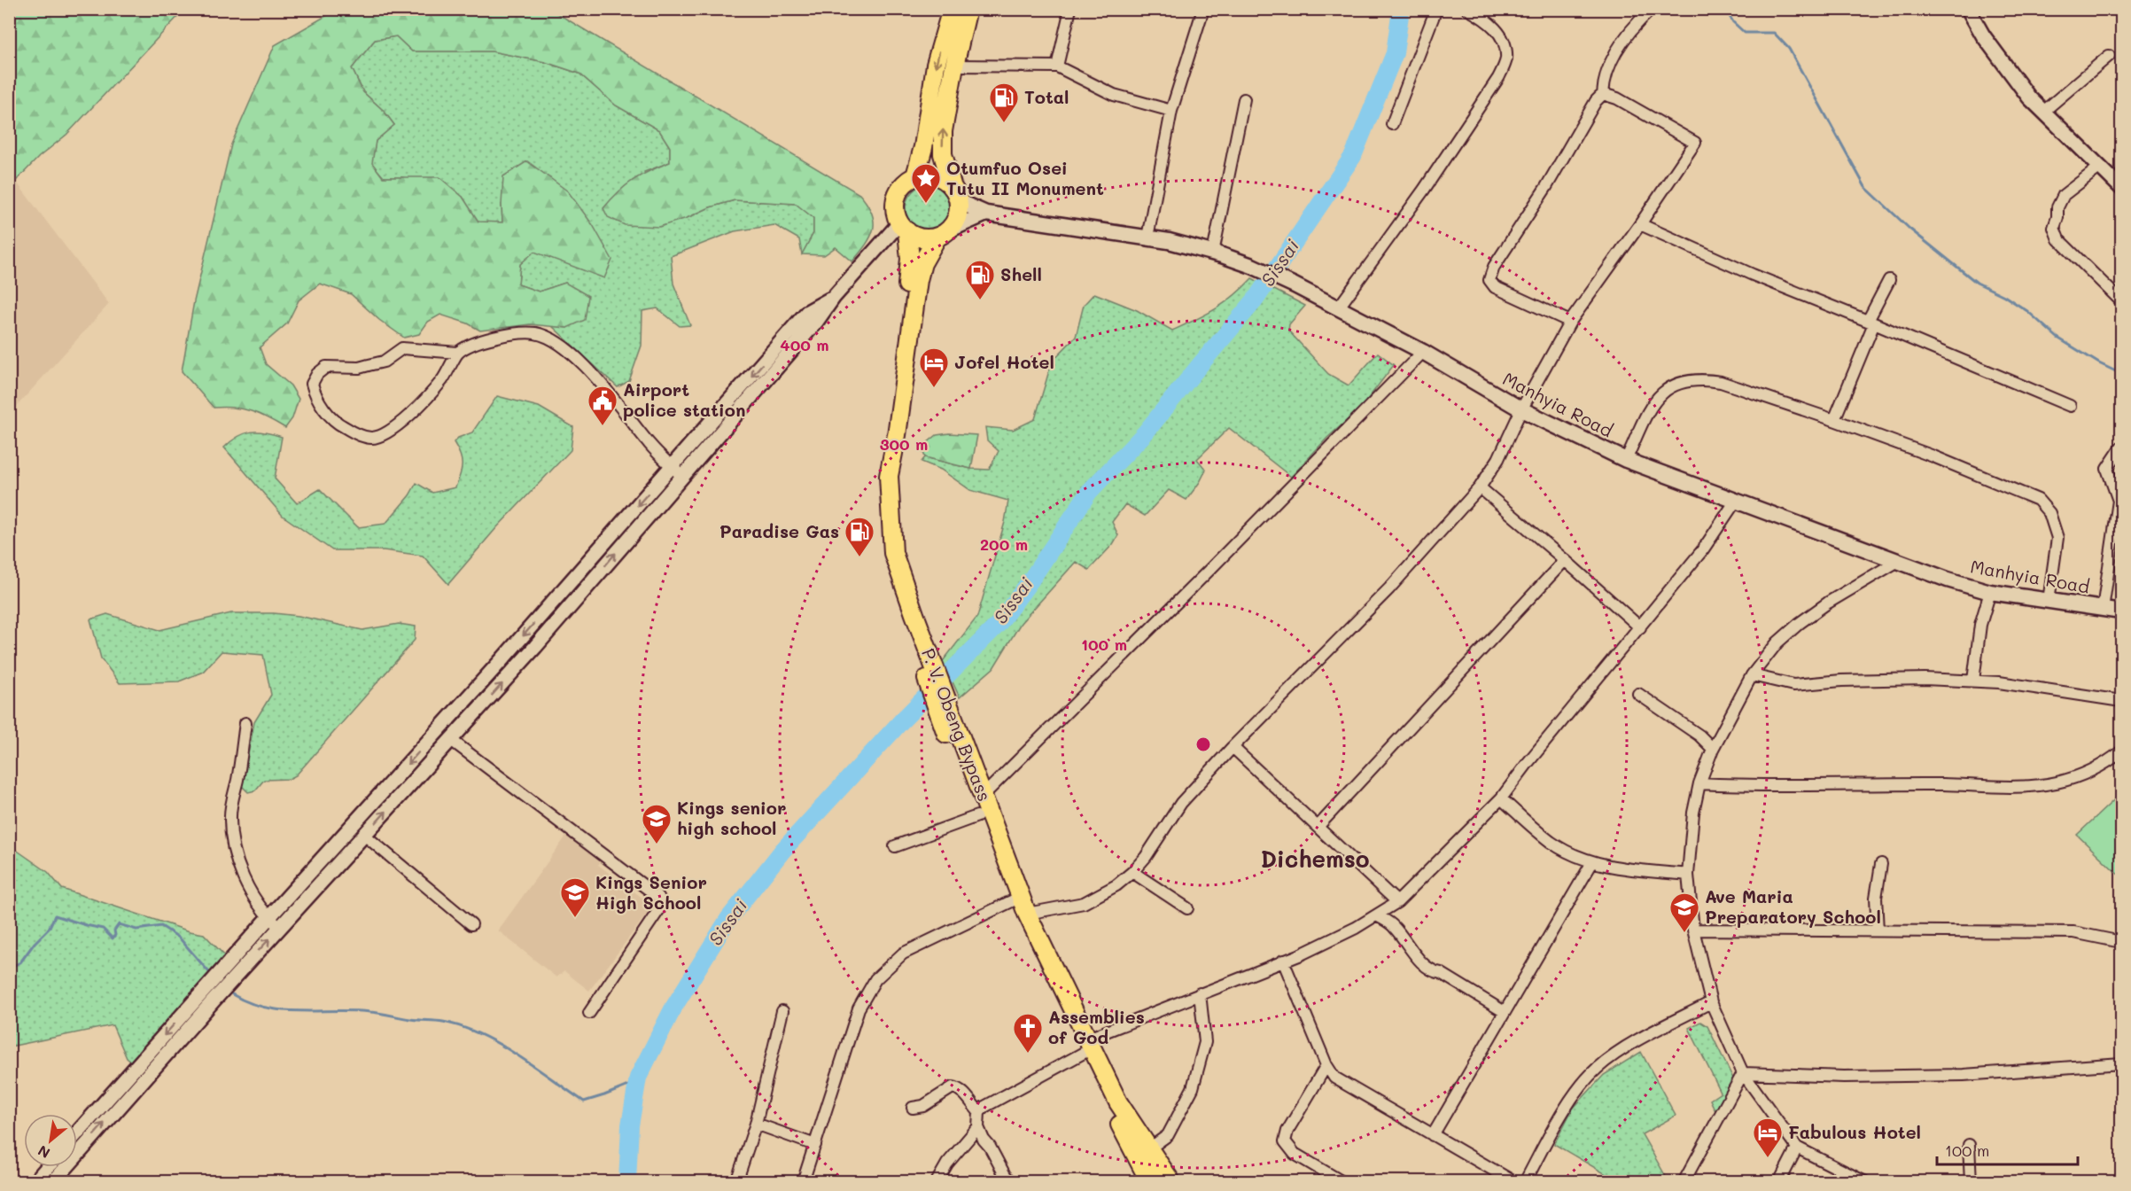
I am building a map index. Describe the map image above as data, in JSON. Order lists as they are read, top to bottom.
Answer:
{
  "streets": {
    "highway": ["P. V. Obeng Bypass"],
    "main road": ["Manhyia Road"]
  },
  "crossings": [
    ["Manhyia Road", "P. V. Obeng Bypass"]
  ],
  "districts": ["Dichemso"],
  "water": ["Sissai"],
  "places": {
    "fuel station": ["Total", "Shell", "Paradise Gas"],
    "place": ["Otumfuo Osei Tutu II Monument"],
    "hotel": ["Jofel Hotel", "Fabulous Hotel"],
    "public building": ["Airport police station"],
    "school or university": ["Kings senior high school", "Kings Senior High School", "Ave Maria Preparatory School"],
    "church": ["Assemblies of God"]
  },
  "scale_bar": "100 m",
  "north": "bottom left",
  "rings": [
    "400 m",
    "300 m",
    "200 m",
    "100 m"
  ]
}
